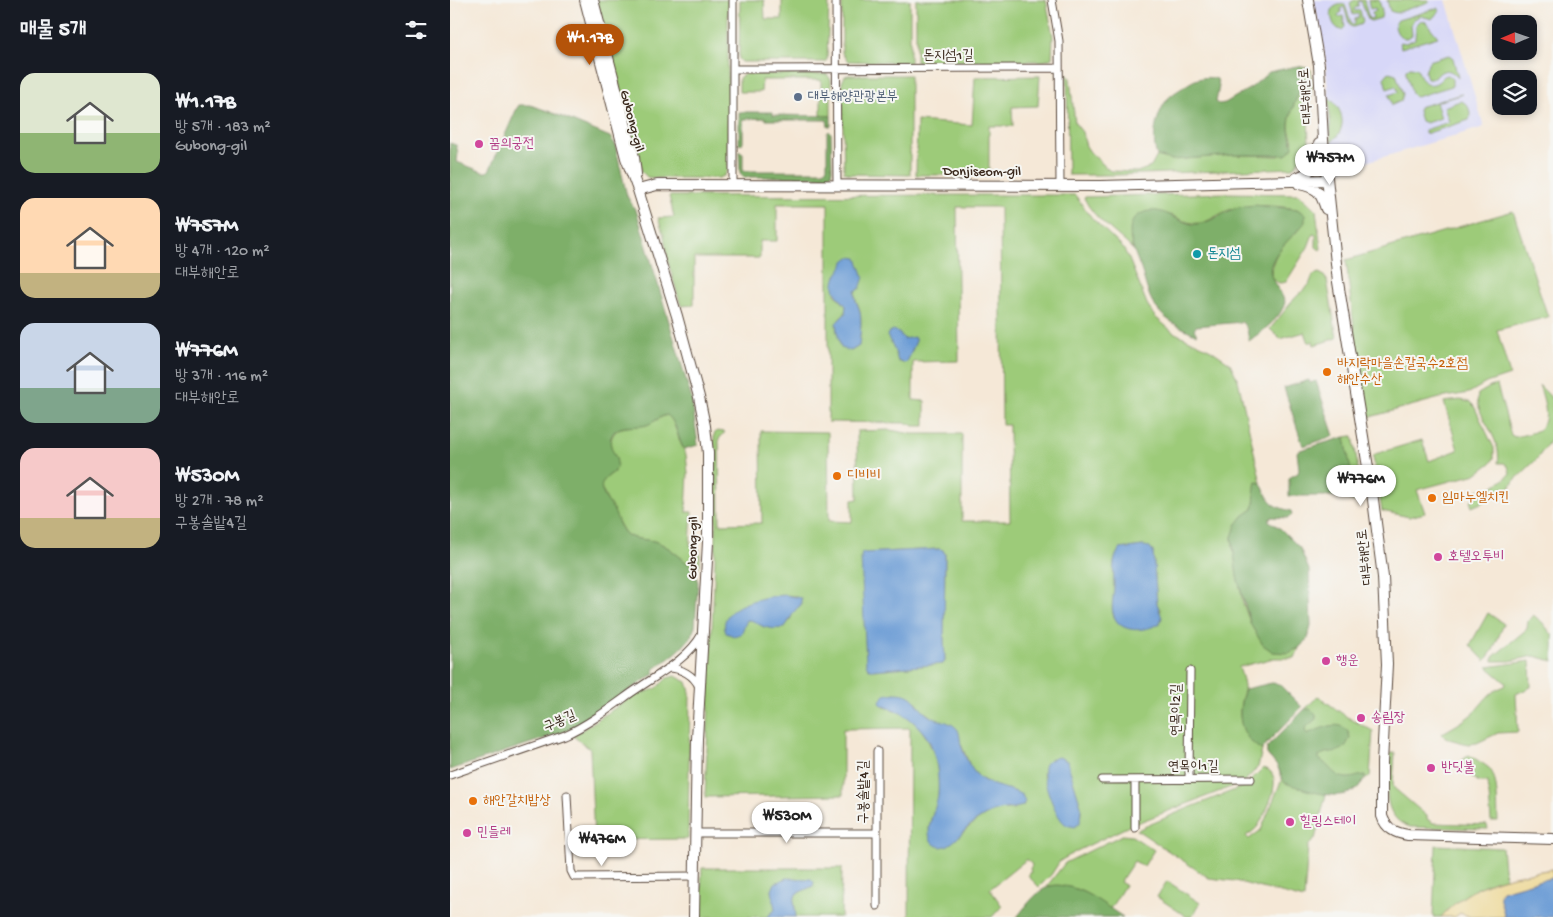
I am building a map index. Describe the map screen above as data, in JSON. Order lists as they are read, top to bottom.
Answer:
{
  "streets": {
    "street": [
      "돈지섬1길",
      "대부해안로",
      "Gubong-gil",
      "Donjiseom-gil",
      "연목이2길",
      "구봉길",
      "연목이1길",
      "구봉솔밭4길"
    ]
  },
  "crossings": [
    ["대부해안로", "Donjiseom-gil"],
    ["Gubong-gil", "Donjiseom-gil"],
    ["Gubong-gil", "구봉길"],
    ["Gubong-gil", "구봉솔밭4길"],
    ["연목이2길", "연목이1길"]
  ],
  "places": [
    "대부해양관광본부",
    "꿈의궁전",
    "돈지섬",
    "바지락마을손칼국수2호점 해안수산",
    "디비비",
    "임마누엘치킨",
    "호텔오투비",
    "행운",
    "송림장",
    "반딧불",
    "해안갈치밥상",
    "힐링스테이",
    "민들레"
  ],
  "north": "left",
  "page": {
    "heading": "매물 5개",
    "price": [
      "₩1.17B",
      "₩757M",
      "₩776M",
      "₩530M",
      "₩476M"
    ],
    "list": [
      {
        "name": "₩1.17B",
        "note": "방 5개 · 183 m² · Gubong-gil"
      },
      {
        "name": "₩757M",
        "note": "방 4개 · 120 m² · 대부해안로"
      },
      {
        "name": "₩776M",
        "note": "방 3개 · 116 m² · 대부해안로"
      },
      {
        "name": "₩530M",
        "note": "방 2개 · 78 m² · 구봉솔밭4길"
      }
    ]
  }
}
